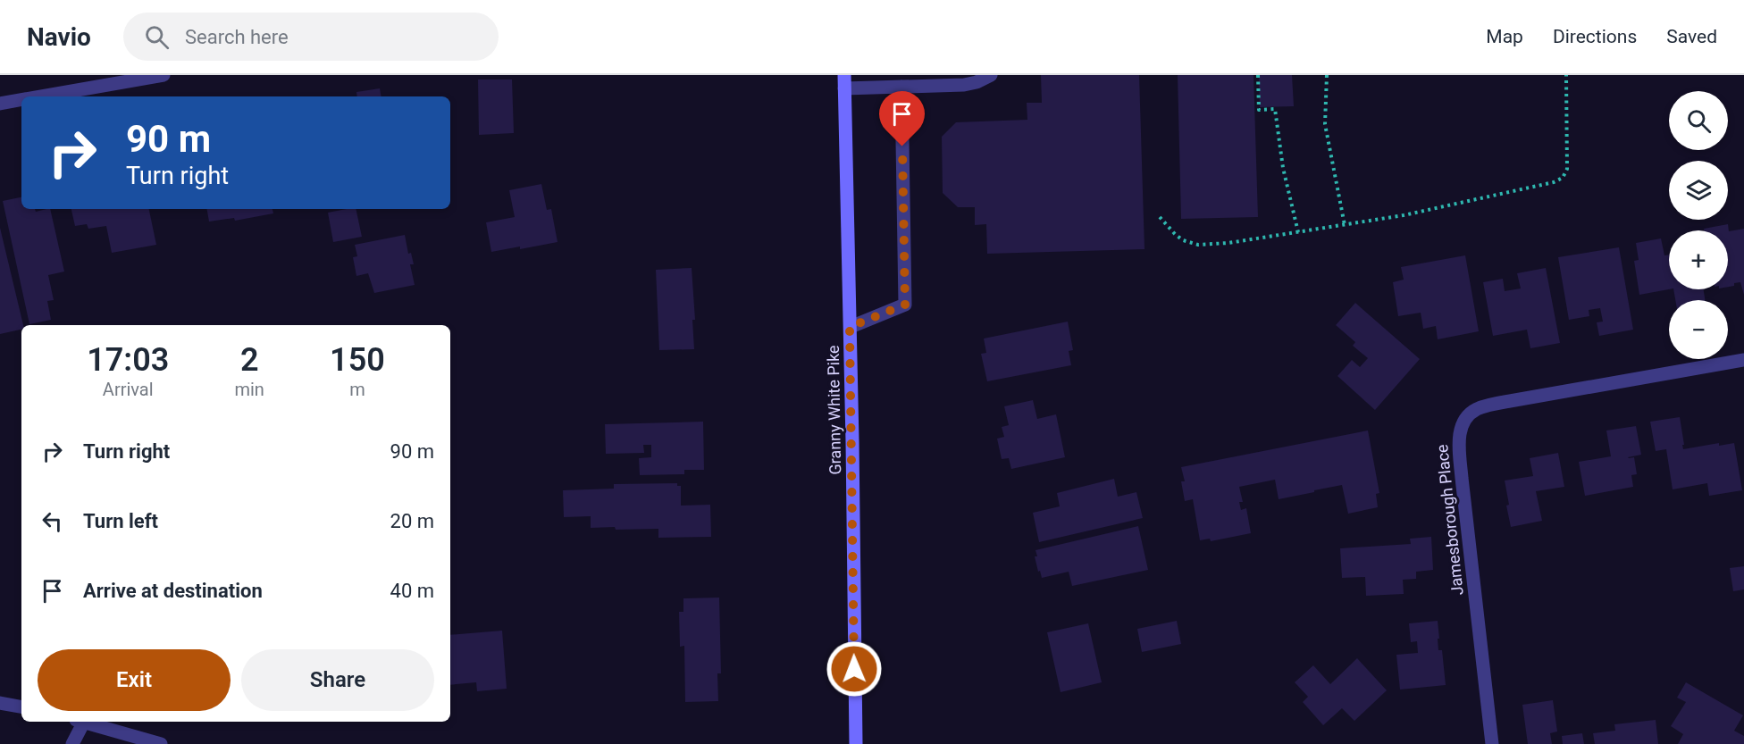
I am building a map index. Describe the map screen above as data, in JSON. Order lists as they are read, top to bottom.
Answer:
{
  "streets": {
    "main road": ["Granny White Pike"],
    "street": ["Jamesborough Place"]
  },
  "page": {
    "header": "Navio",
    "search": "Search here",
    "nav": ["Map", "Directions", "Saved"],
    "map_buttons": ["+", "−"],
    "turn": ["90 m", "Turn right"],
    "eta": [
      "17:03",
      "Arrival",
      "2",
      "min",
      "150",
      "m"
    ],
    "list": [
      {
        "name": "Turn right",
        "value": "90 m"
      },
      {
        "name": "Turn left",
        "value": "20 m"
      },
      {
        "name": "Arrive at destination",
        "value": "40 m"
      }
    ],
    "buttons": ["Exit", "Share"]
  }
}
